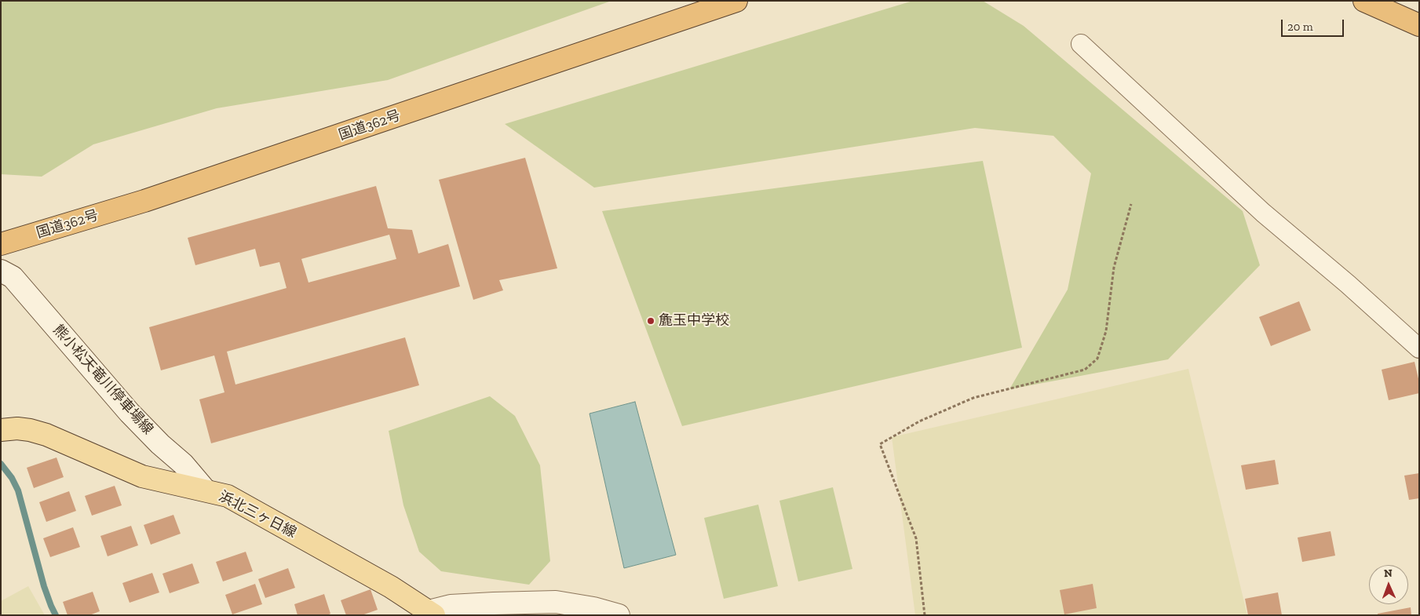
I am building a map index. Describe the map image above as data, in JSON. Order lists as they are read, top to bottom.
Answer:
{
  "streets": {
    "highway": ["国道362号"],
    "main road": ["熊小松天竜川停車場線", "浜北三ヶ日線"]
  },
  "crossings": [
    ["熊小松天竜川停車場線", "浜北三ヶ日線"]
  ],
  "places": ["麁玉中学校"],
  "scale_bar": "20 m",
  "north": "top"
}
